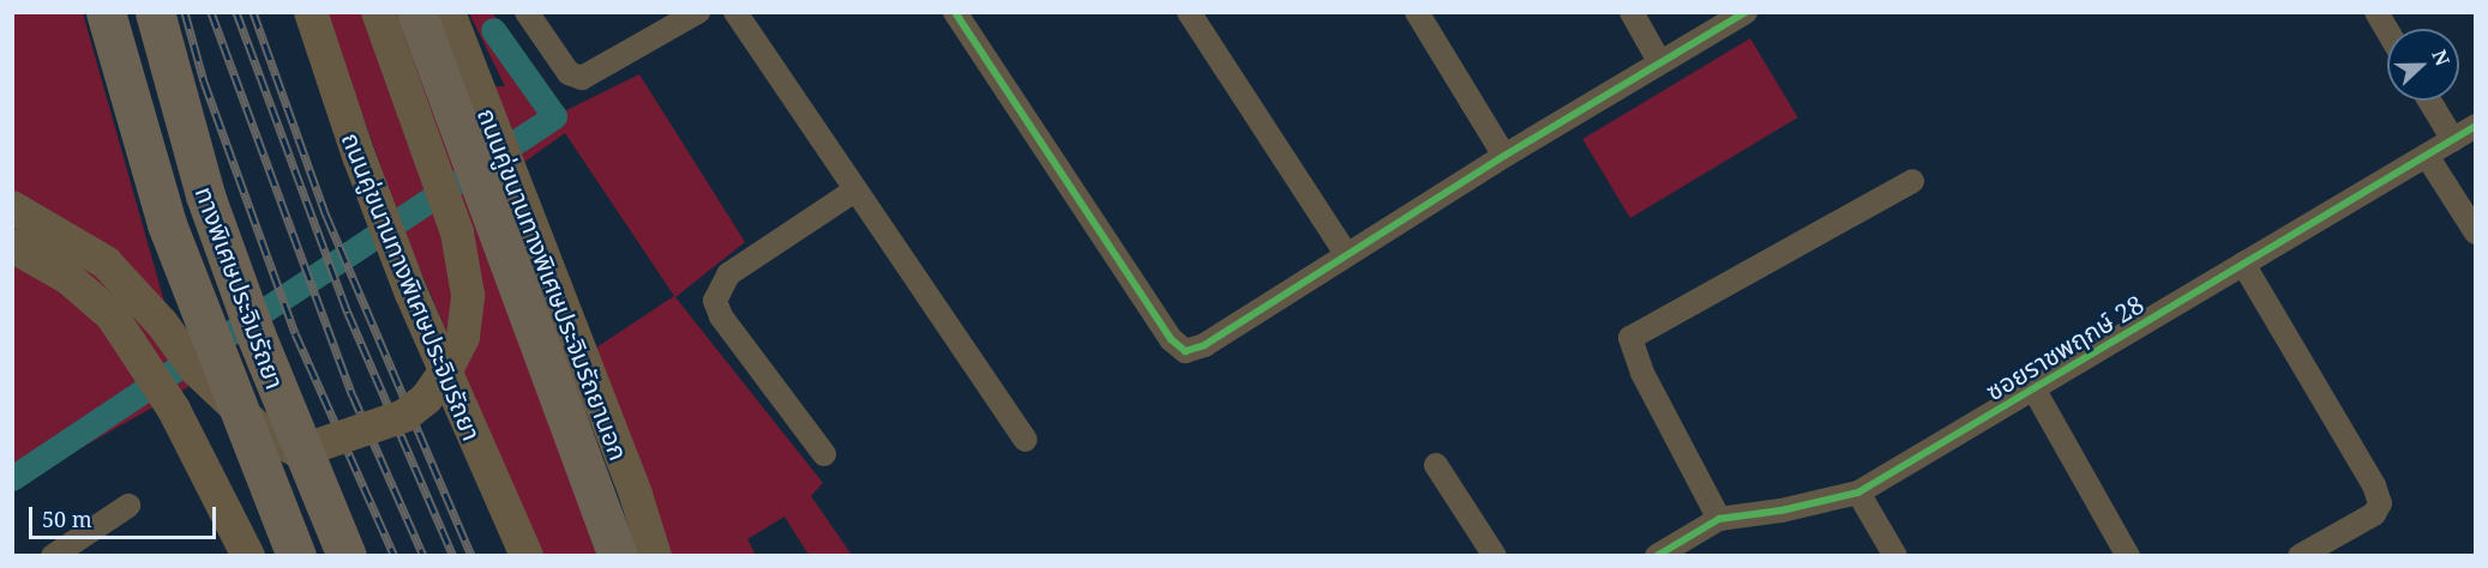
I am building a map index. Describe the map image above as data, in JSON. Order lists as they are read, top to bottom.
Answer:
{
  "streets": {
    "highway": ["ทางพิเศษประจิมรัถยา"],
    "main road": ["ถนนคู่ขนานทางพิเศษประจิมรัถยานอก", "ถนนคู่ขนานทางพิเศษประจิมรัถยา"],
    "street": ["ซอยราชพฤกษ์ 28"]
  },
  "scale_bar": "50 m",
  "north": "right"
}
